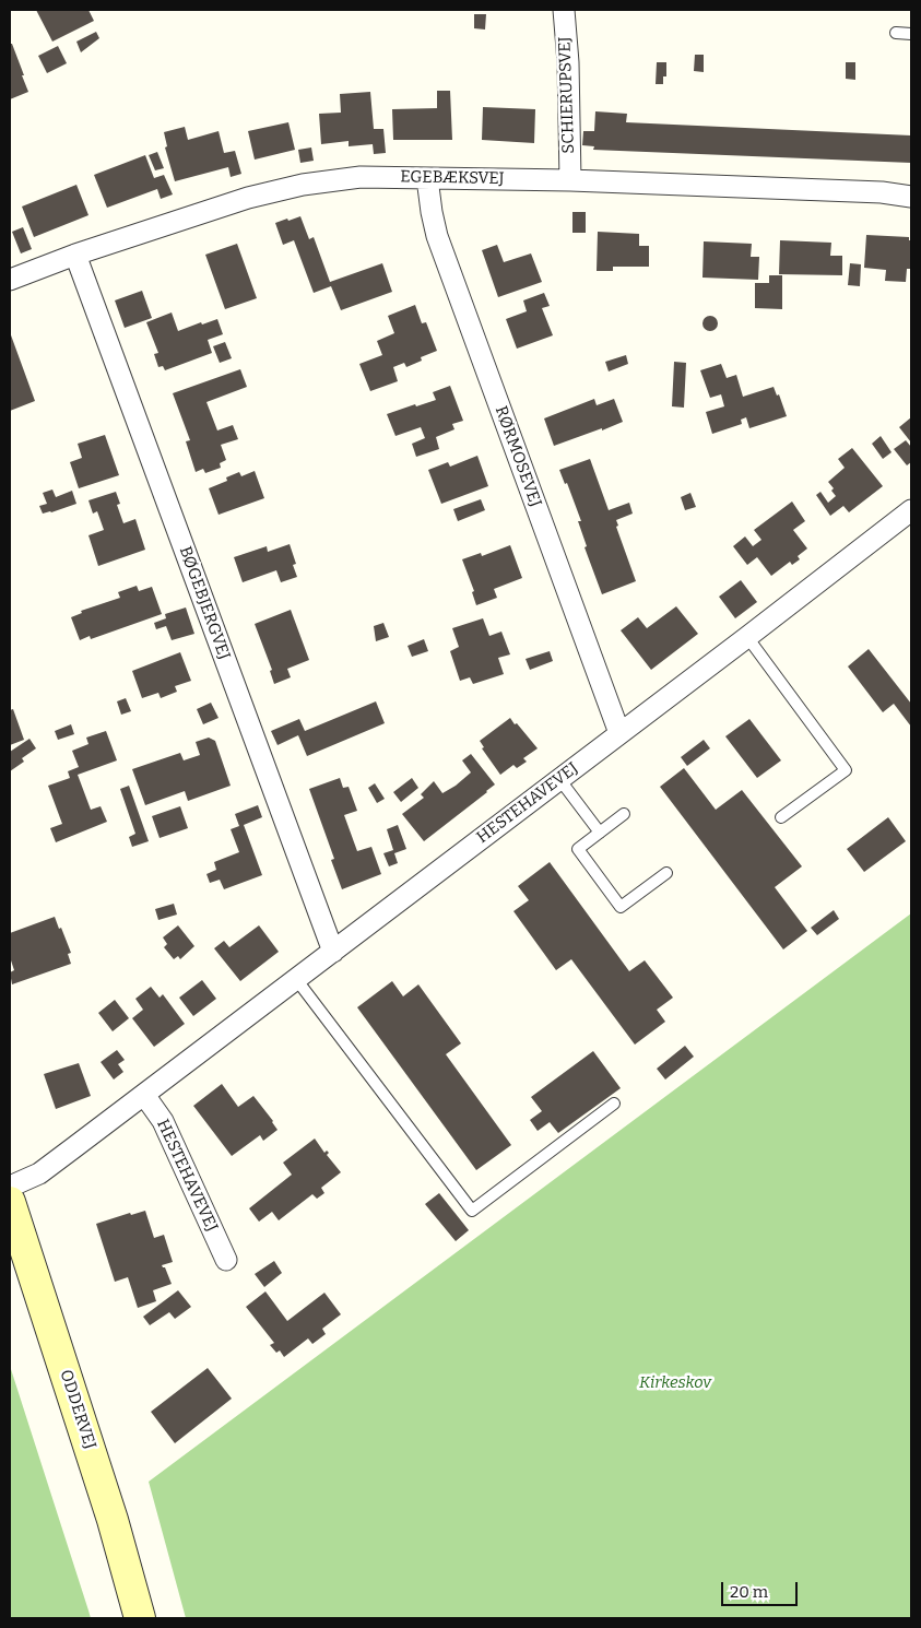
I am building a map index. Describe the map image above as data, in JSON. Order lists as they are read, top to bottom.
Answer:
{
  "streets": {
    "street": [
      "SCHIERUPSVEJ",
      "EGEBÆKSVEJ",
      "RØRMOSEVEJ",
      "BØGEBJERGVEJ",
      "HESTEHAVEVEJ",
      "ODDERVEJ"
    ]
  },
  "crossings": [
    ["SCHIERUPSVEJ", "EGEBÆKSVEJ"],
    ["EGEBÆKSVEJ", "RØRMOSEVEJ"],
    ["EGEBÆKSVEJ", "BØGEBJERGVEJ"],
    ["RØRMOSEVEJ", "HESTEHAVEVEJ"],
    ["BØGEBJERGVEJ", "HESTEHAVEVEJ"]
  ],
  "parks": ["Kirkeskov"],
  "scale_bar": "20 m"
}
